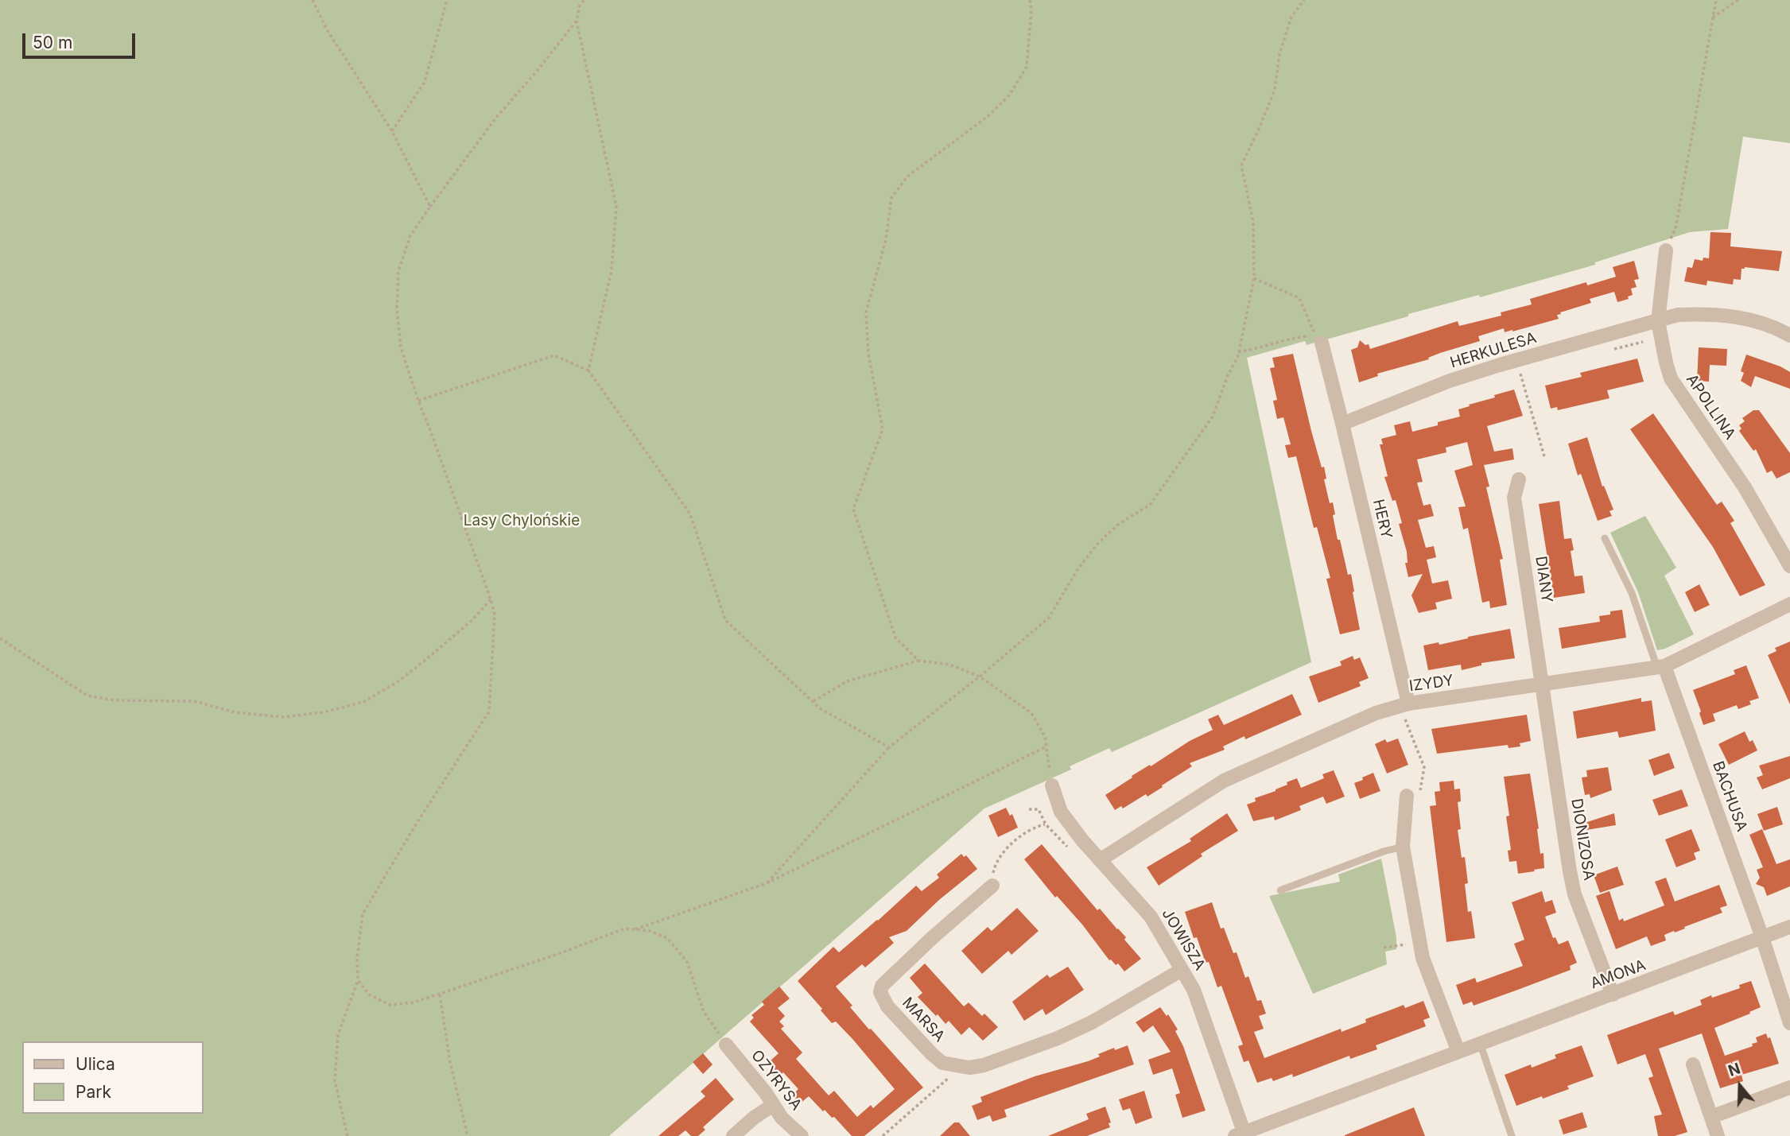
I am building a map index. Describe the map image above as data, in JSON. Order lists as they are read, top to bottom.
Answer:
{
  "streets": {
    "street": [
      "HERKULESA",
      "APOLLINA",
      "HERY",
      "DIANY",
      "IZYDY",
      "BACHUSA",
      "DIONIZOSA",
      "JOWISZA",
      "AMONA",
      "MARSA",
      "OZYRYSA"
    ]
  },
  "crossings": [
    ["HERKULESA", "APOLLINA"],
    ["HERKULESA", "HERY"],
    ["HERY", "IZYDY"],
    ["DIANY", "IZYDY"],
    ["DIANY", "DIONIZOSA"],
    ["IZYDY", "BACHUSA"],
    ["IZYDY", "DIONIZOSA"],
    ["IZYDY", "JOWISZA"],
    ["BACHUSA", "AMONA"],
    ["DIONIZOSA", "AMONA"],
    ["JOWISZA", "AMONA"]
  ],
  "parks": ["Lasy Chylońskie"],
  "legend": ["Ulica", "Park"],
  "scale_bar": "50 m",
  "north": "top"
}
